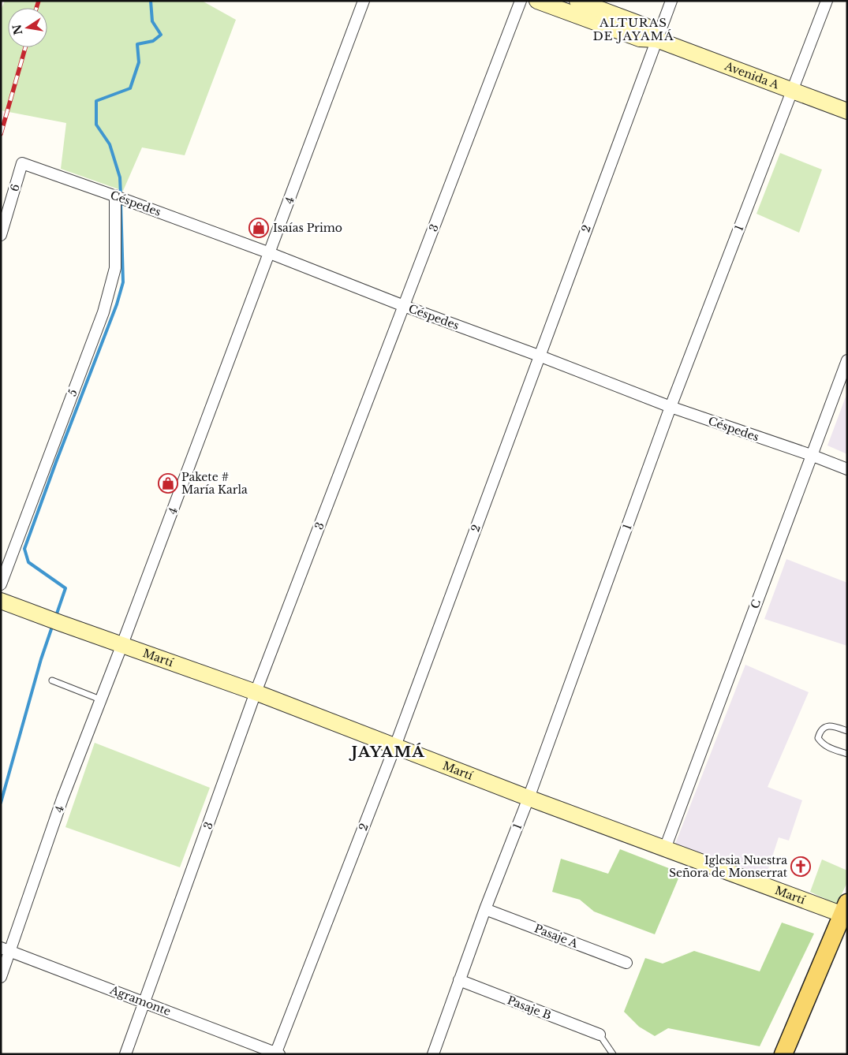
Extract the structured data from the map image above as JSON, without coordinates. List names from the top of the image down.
{
  "streets": {
    "street": [
      "Avenida A",
      "6",
      "4",
      "Céspedes",
      "3",
      "1",
      "2",
      "5",
      "C",
      "Martí",
      "Pasaje A",
      "Agramonte",
      "Pasaje B"
    ]
  },
  "crossings": [
    ["Avenida A", "1"],
    ["Avenida A", "2"],
    ["6", "Céspedes"],
    ["4", "Céspedes"],
    ["4", "Martí"],
    ["4", "Agramonte"],
    ["Céspedes", "3"],
    ["Céspedes", "1"],
    ["Céspedes", "2"],
    ["Céspedes", "5"],
    ["Céspedes", "C"],
    ["3", "Martí"],
    ["3", "Agramonte"],
    ["1", "Martí"],
    ["1", "Pasaje A"],
    ["1", "Pasaje B"],
    ["2", "Martí"],
    ["2", "Agramonte"],
    ["C", "Martí"]
  ],
  "districts": ["ALTURAS DE JAYAMÁ", "JAYAMÁ"],
  "places": {
    "shop": ["Isaías Primo", "Pakete # María Karla"],
    "church": ["Iglesia Nuestra Señora de Monserrat"]
  },
  "north": "left"
}
